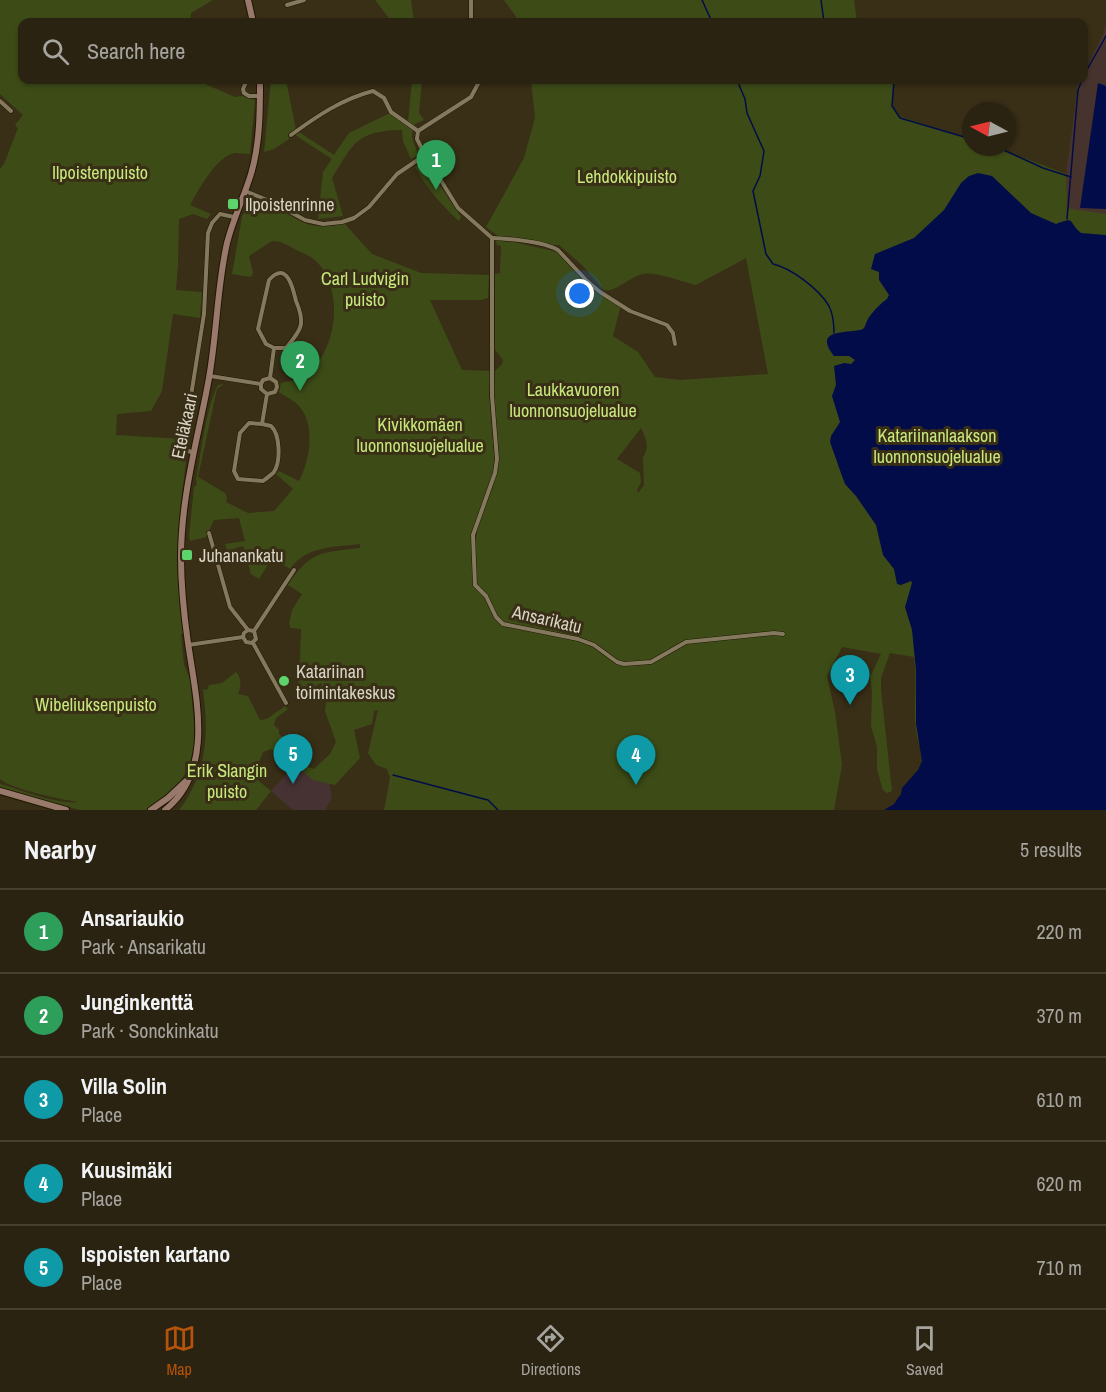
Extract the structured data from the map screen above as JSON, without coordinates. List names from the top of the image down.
{
  "streets": {
    "main road": ["Eteläkaari"],
    "street": ["Ansarikatu"]
  },
  "parks": [
    "Ilpoistenpuisto",
    "Lehdokkipuisto",
    "Carl Ludvigin puisto",
    "Laukkavuoren luonnonsuojelualue",
    "Kivikkomäen luonnonsuojelualue",
    "Katariinanlaakson luonnonsuojelualue",
    "Wibeliuksenpuisto",
    "Erik Slangin puisto"
  ],
  "places": {
    "transit": ["Ilpoistenrinne", "Juhanankatu"],
    "other": ["Katariinan toimintakeskus"]
  },
  "north": "left",
  "page": {
    "search": "Search here",
    "pins": [
      "1",
      "2",
      "3",
      "5",
      "4"
    ],
    "heading": ["Nearby", "5 results"],
    "list": [
      {
        "mark": "1",
        "name": "Ansariaukio",
        "note": "Park · Ansarikatu",
        "value": "220 m"
      },
      {
        "mark": "2",
        "name": "Junginkenttä",
        "note": "Park · Sonckinkatu",
        "value": "370 m"
      },
      {
        "mark": "3",
        "name": "Villa Solin",
        "note": "Place",
        "value": "610 m"
      },
      {
        "mark": "4",
        "name": "Kuusimäki",
        "note": "Place",
        "value": "620 m"
      },
      {
        "mark": "5",
        "name": "Ispoisten kartano",
        "note": "Place",
        "value": "710 m"
      }
    ],
    "nav": ["Map", "Directions", "Saved"]
  }
}
